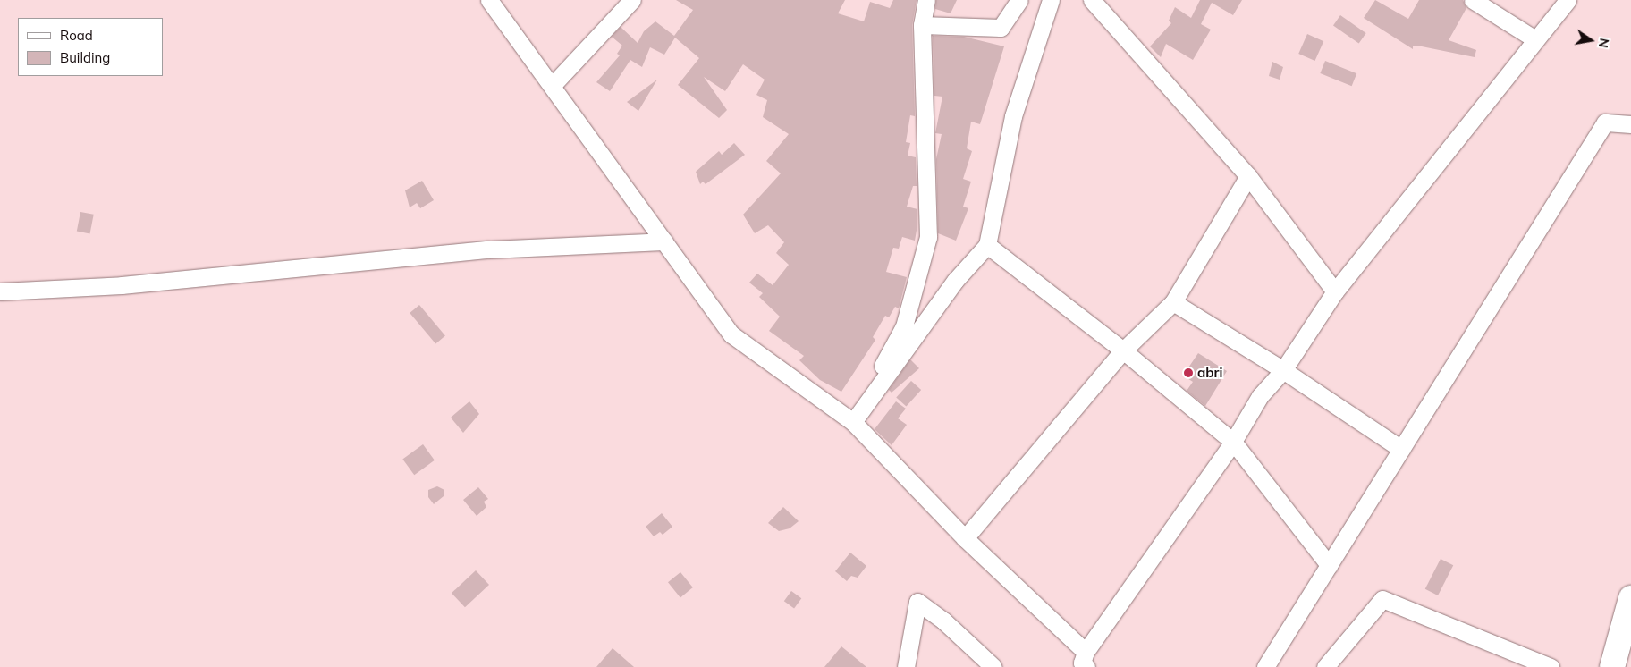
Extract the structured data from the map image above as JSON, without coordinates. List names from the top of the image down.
{
  "places": ["abri"],
  "legend": ["Road", "Building"],
  "north": "right"
}
